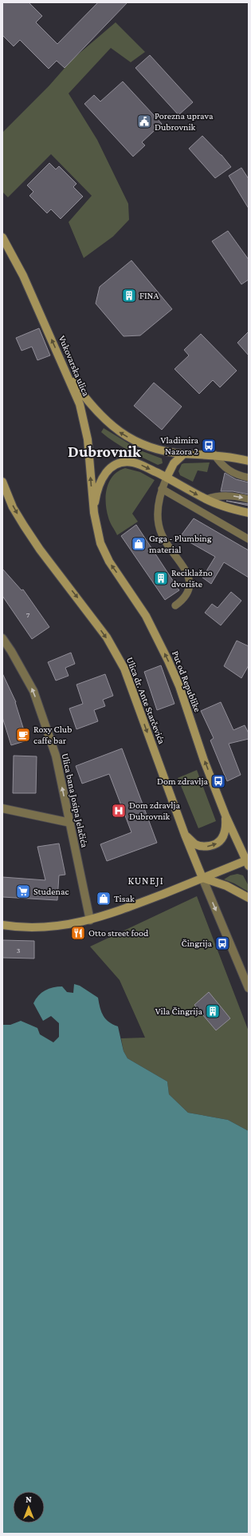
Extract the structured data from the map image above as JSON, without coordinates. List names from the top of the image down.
{
  "streets": {
    "main road": ["Vukovarska ulica", "Put od Republike", "Ulica dr. Ante Starčevića"],
    "street": ["Ulica bana Josipa Jelačića"]
  },
  "crossings": [
    ["Vukovarska ulica", "Put od Republike"]
  ],
  "one_way": [
    "Vukovarska ulica",
    "Put od Republike",
    "Ulica dr. Ante Starčevića",
    "Ulica bana Josipa Jelačića"
  ],
  "districts": ["Dubrovnik", "KUNEJI"],
  "places": {
    "public building": ["Porezna uprava Dubrovnik"],
    "building": ["FINA", "Reciklažno dvorište", "Vila Čingrija"],
    "bus stop": ["Vladimira Nazora 2", "Dom zdravlja", "Čingrija"],
    "shop": ["Grga - Plumbing material", "Tisak"],
    "cafe": ["Roxy Club caffe bar"],
    "hospital": ["Dom zdravlja Dubrovnik"],
    "supermarket": ["Studenac"],
    "restaurant": ["Otto street food"]
  },
  "house_numbers": ["7", "3"],
  "north": "top"
}
